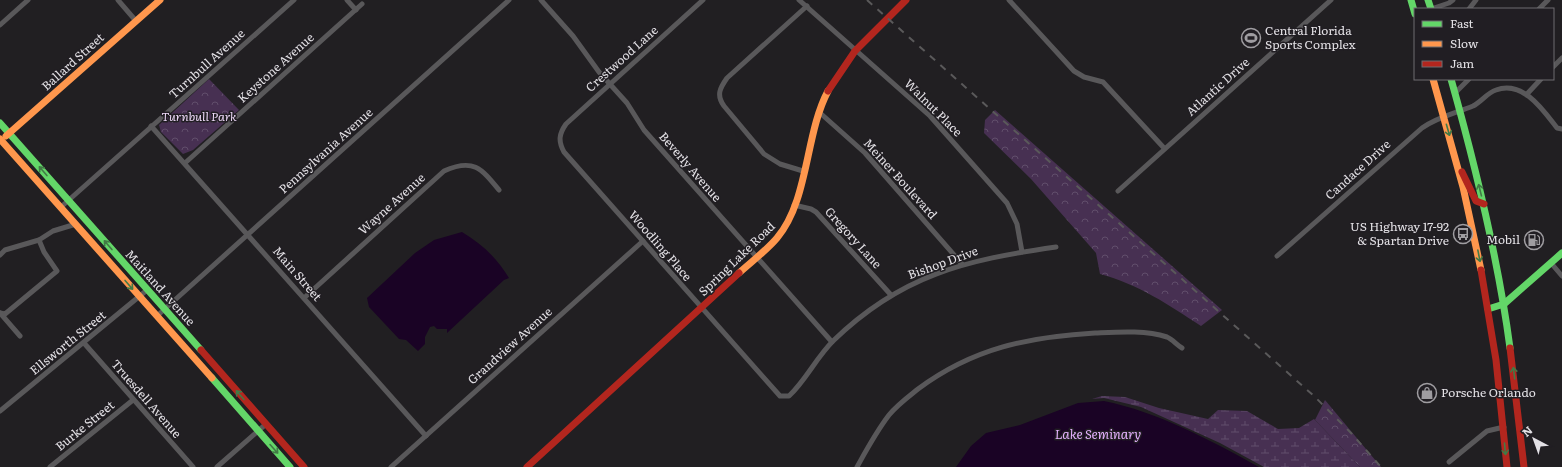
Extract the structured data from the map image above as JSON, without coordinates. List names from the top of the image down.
{
  "streets": {
    "main road": ["Ballard Street", "Spring Lake Road", "Maitland Avenue"],
    "street": [
      "Crestwood Lane",
      "Turnbull Avenue",
      "Keystone Avenue",
      "Atlantic Drive",
      "Walnut Place",
      "Pennsylvania Avenue",
      "Beverly Avenue",
      "Candace Drive",
      "Meiner Boulevard",
      "Wayne Avenue",
      "Gregory Lane",
      "Woodling Place",
      "Bishop Drive",
      "Main Street",
      "Ellsworth Street",
      "Grandview Avenue",
      "Truesdell Avenue",
      "Burke Street"
    ]
  },
  "crossings": [
    ["Crestwood Lane", "Beverly Avenue"],
    ["Crestwood Lane", "Woodling Place"],
    ["Ballard Street", "Maitland Avenue"],
    ["Turnbull Avenue", "Main Street"],
    ["Turnbull Avenue", "Maitland Avenue"],
    ["Keystone Avenue", "Main Street"],
    ["Walnut Place", "Spring Lake Road"],
    ["Walnut Place", "Bishop Drive"],
    ["Pennsylvania Avenue", "Main Street"],
    ["Pennsylvania Avenue", "Maitland Avenue"],
    ["Beverly Avenue", "Spring Lake Road"],
    ["Beverly Avenue", "Bishop Drive"],
    ["Meiner Boulevard", "Spring Lake Road"],
    ["Meiner Boulevard", "Bishop Drive"],
    ["Wayne Avenue", "Main Street"],
    ["Gregory Lane", "Spring Lake Road"],
    ["Gregory Lane", "Bishop Drive"],
    ["Woodling Place", "Spring Lake Road"],
    ["Woodling Place", "Bishop Drive"],
    ["Woodling Place", "Grandview Avenue"],
    ["Main Street", "Grandview Avenue"],
    ["Maitland Avenue", "Ellsworth Street"],
    ["Ellsworth Street", "Truesdell Avenue"],
    ["Truesdell Avenue", "Burke Street"]
  ],
  "water": ["Lake Seminary"],
  "parks": ["Turnbull Park"],
  "places": {
    "sports": ["Central Florida Sports Complex"],
    "bus stop": ["US Highway 17-92 & Spartan Drive"],
    "fuel station": ["Mobil"],
    "shop": ["Porsche Orlando"]
  },
  "legend": ["Fast", "Slow", "Jam"],
  "north": "top left"
}
